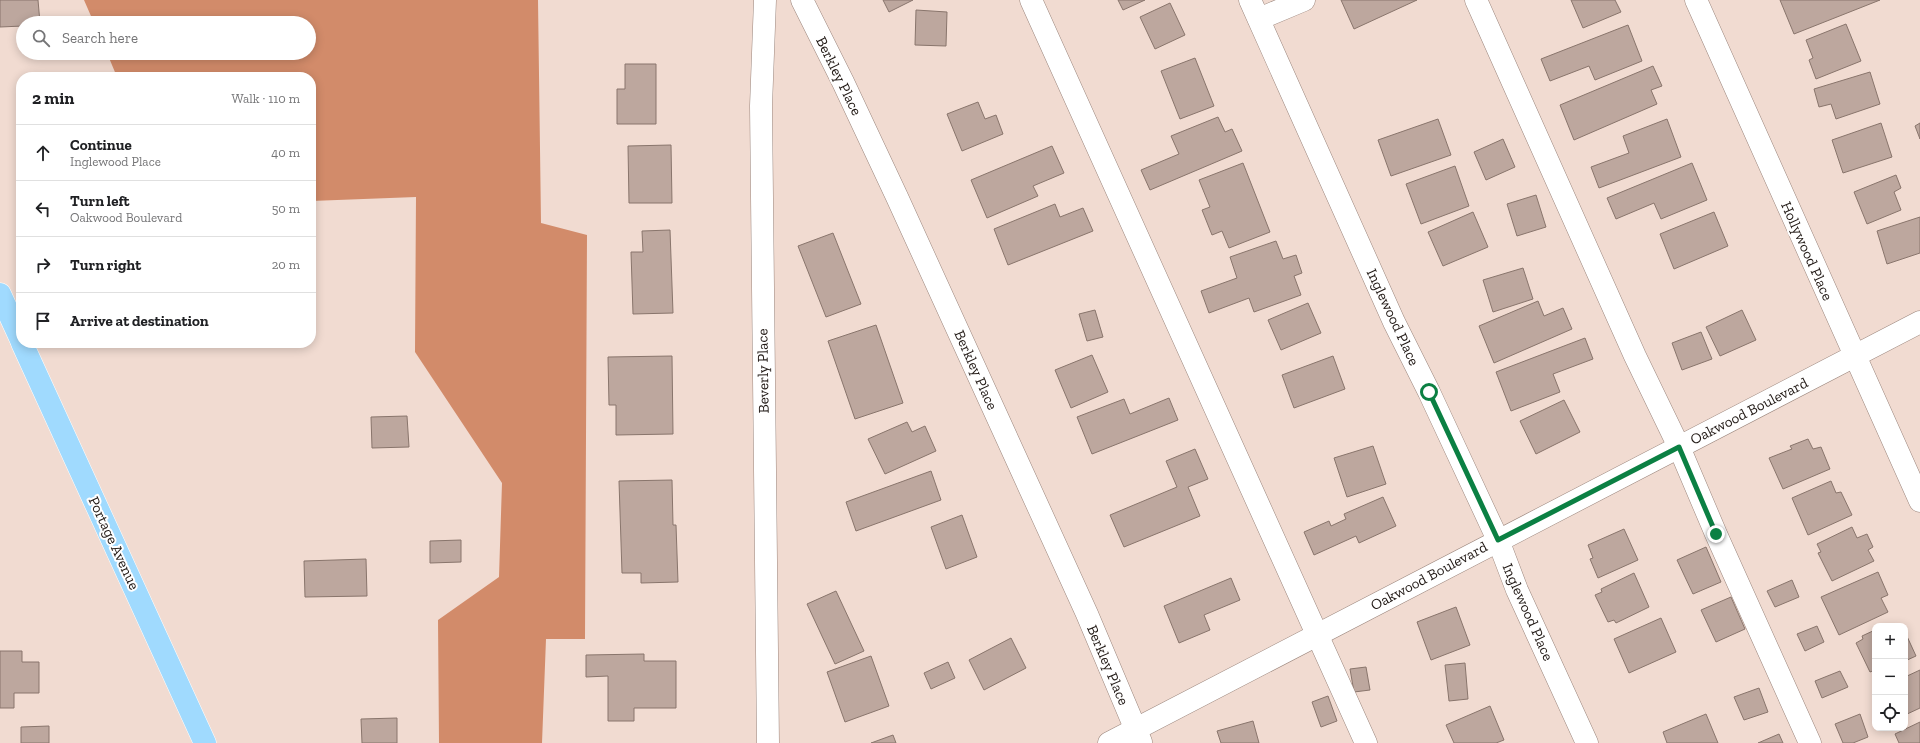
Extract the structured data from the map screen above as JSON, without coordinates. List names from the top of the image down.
{
  "streets": {
    "main road": ["Portage Avenue"],
    "street": [
      "Berkley Place",
      "Hollywood Place",
      "Inglewood Place",
      "Beverly Place",
      "Oakwood Boulevard"
    ]
  },
  "crossings": [
    ["Berkley Place", "Oakwood Boulevard"],
    ["Hollywood Place", "Oakwood Boulevard"],
    ["Inglewood Place", "Oakwood Boulevard"]
  ],
  "page": {
    "search": "Search here",
    "heading": ["2 min", "Walk · 110 m"],
    "list": [
      ["Continue", "Inglewood Place", "40 m"],
      ["Turn left", "Oakwood Boulevard", "50 m"],
      ["Turn right", "20 m"],
      "Arrive at destination"
    ],
    "map_buttons": ["+", "−"]
  }
}
